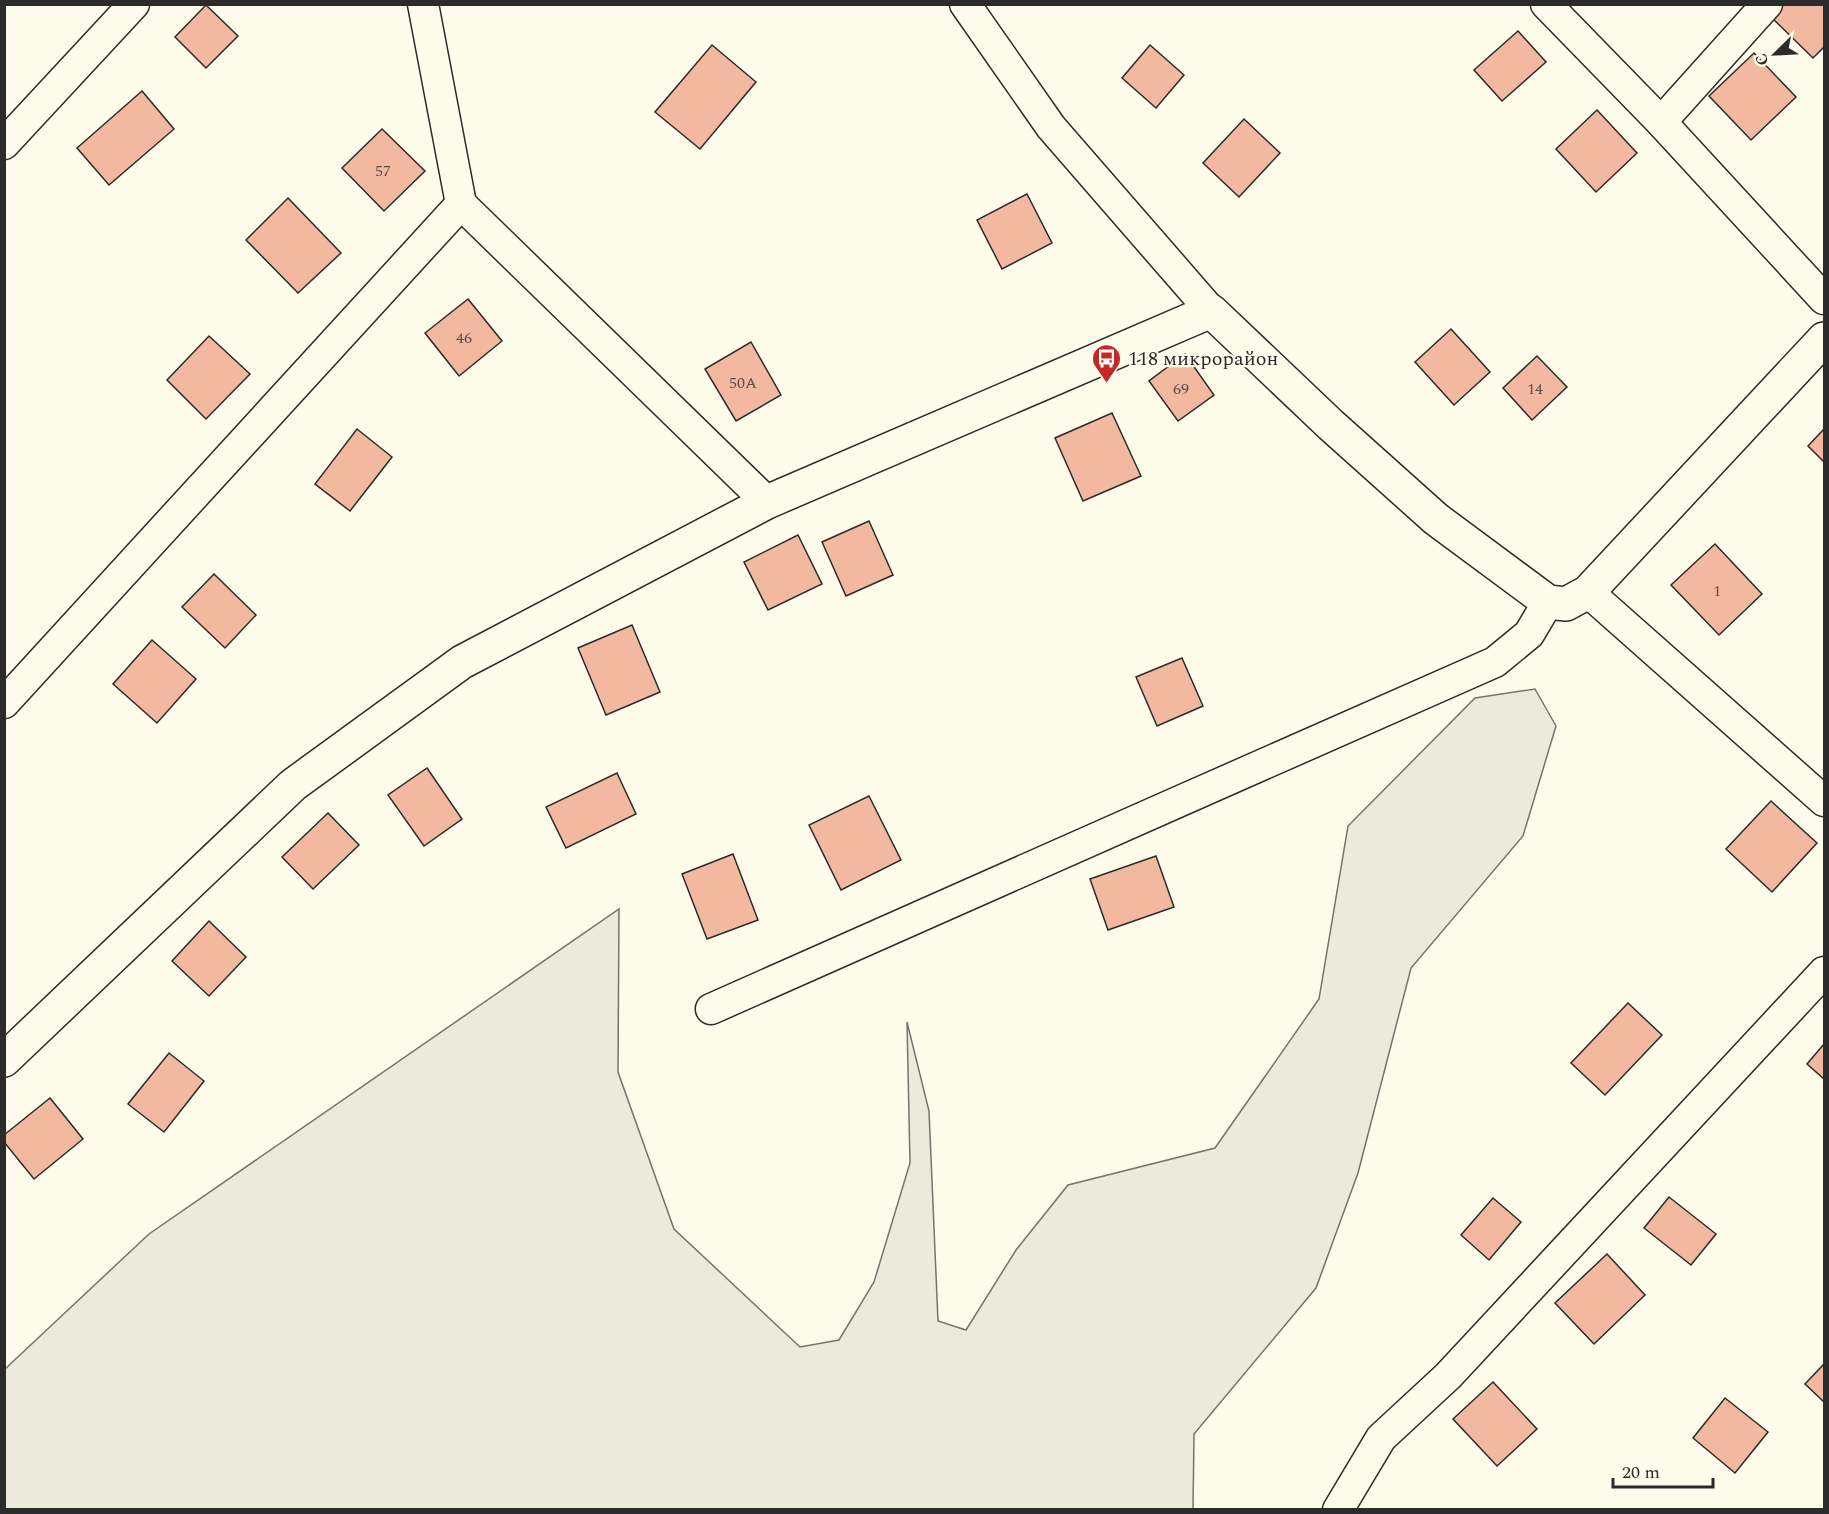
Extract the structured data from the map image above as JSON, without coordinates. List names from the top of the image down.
{
  "places": {
    "bus stop": ["118 микрорайон"]
  },
  "house_numbers": [
    "57",
    "46",
    "50А",
    "69",
    "14",
    "1"
  ],
  "scale_bar": "20 m",
  "north": "bottom left"
}
